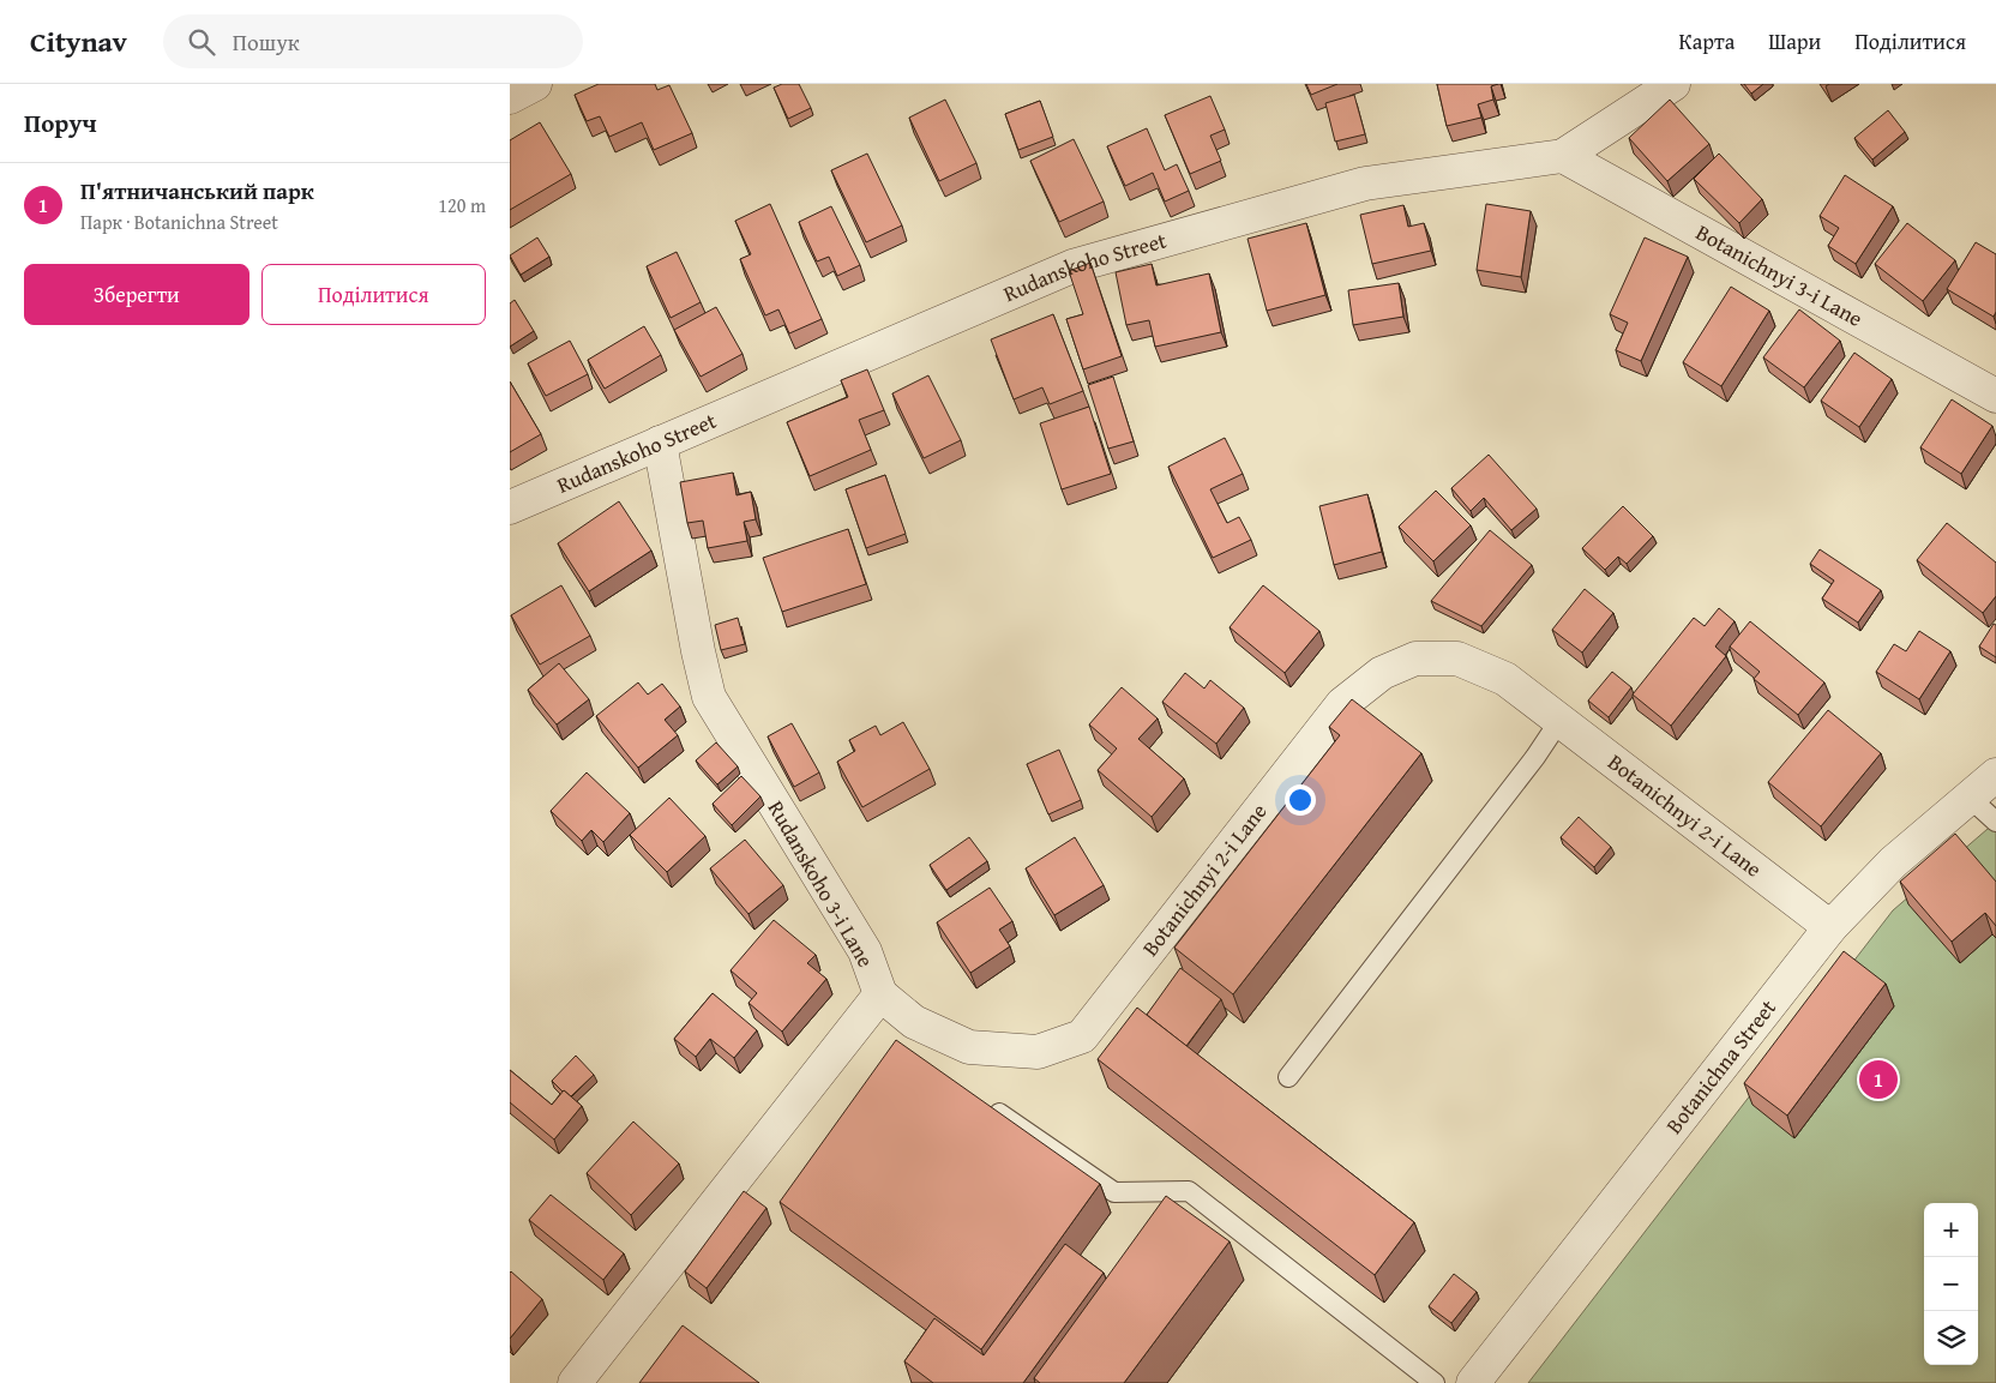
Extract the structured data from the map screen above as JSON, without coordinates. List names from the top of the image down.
{
  "streets": {
    "street": [
      "Rudanskoho Street",
      "Botanichnyi 3-i Lane",
      "Botanichnyi 2-i Lane",
      "Rudanskoho 3-i Lane",
      "Botanichna Street"
    ]
  },
  "crossings": [
    ["Rudanskoho Street", "Botanichnyi 3-i Lane"],
    ["Rudanskoho Street", "Rudanskoho 3-i Lane"],
    ["Botanichnyi 2-i Lane", "Rudanskoho 3-i Lane"],
    ["Botanichnyi 2-i Lane", "Botanichna Street"]
  ],
  "page": {
    "header": "Citynav",
    "search": "Пошук",
    "nav": ["Карта", "Шари", "Поділитися"],
    "heading": "Поруч",
    "list": [
      {
        "mark": "1",
        "name": "П'ятничанський парк",
        "note": "Парк · Botanichna Street",
        "value": "120 m"
      }
    ],
    "buttons": ["Зберегти", "Поділитися"],
    "pins": "1",
    "map_buttons": ["+", "−"]
  }
}
